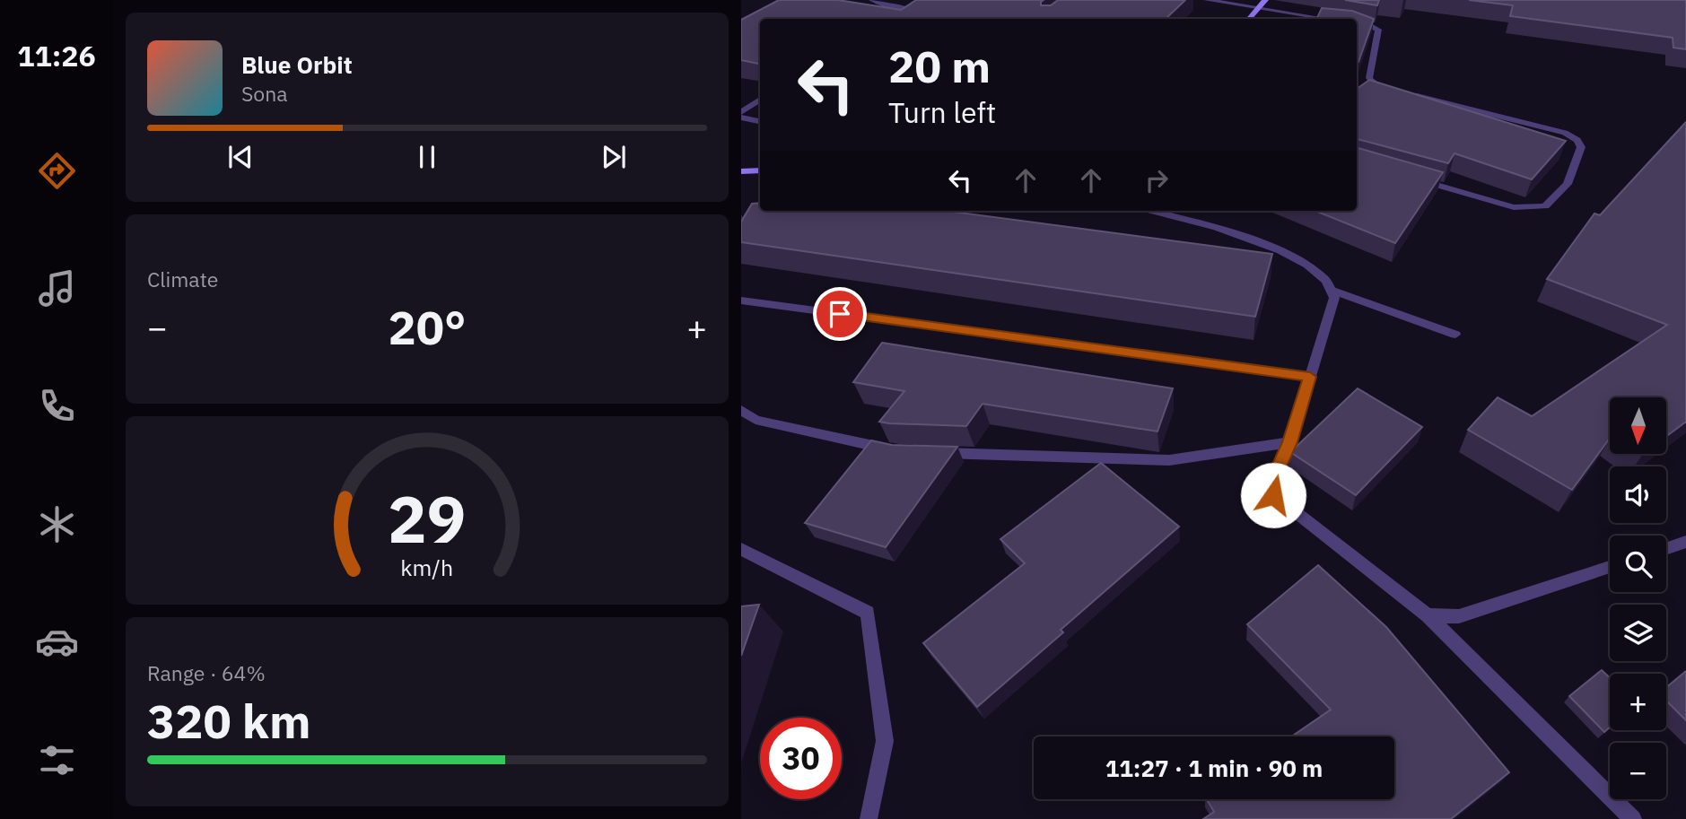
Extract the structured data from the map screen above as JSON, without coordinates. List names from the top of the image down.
{
  "north": "bottom",
  "page": {
    "tabs": "11:26",
    "turn": ["20 m", "Turn left"],
    "song": ["Blue Orbit", "Sona"],
    "tile": [
      "Climate",
      ["Range · 64%", "320 km"]
    ],
    "heat": ["−", "20°", "+"],
    "map_buttons": ["+", "−"],
    "limit": "30",
    "trip": "11:27 · 1 min · 90 m",
    "gauge": ["29", "km/h"]
  }
}
